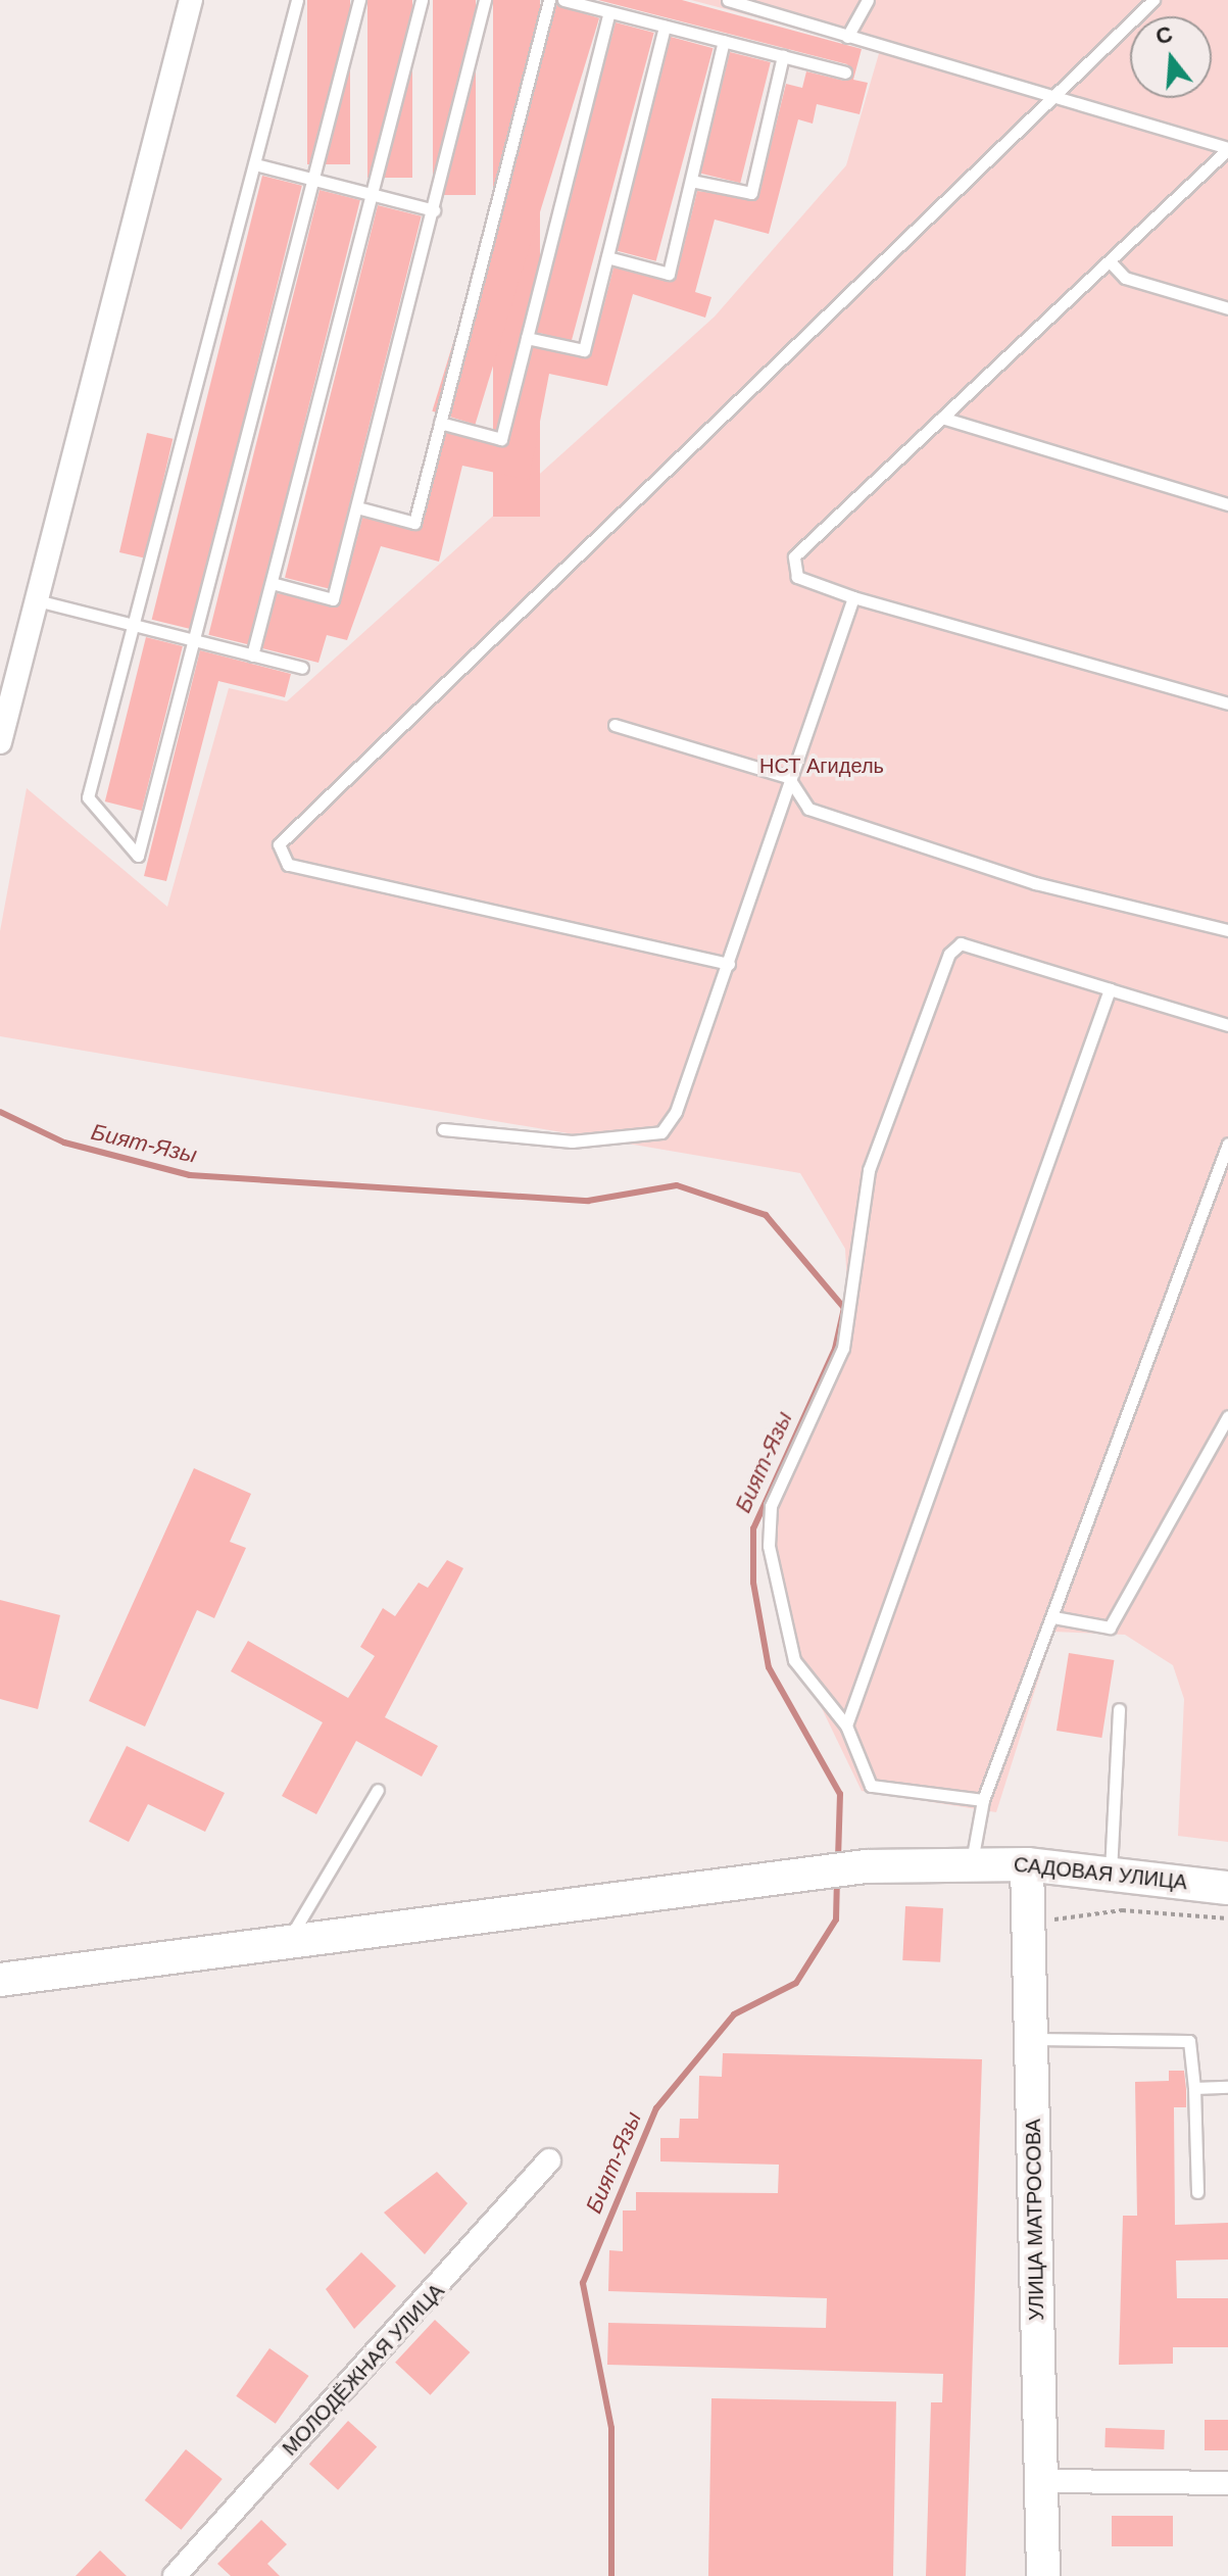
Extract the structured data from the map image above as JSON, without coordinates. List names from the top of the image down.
{
  "streets": {
    "main road": ["САДОВАЯ УЛИЦА", "УЛИЦА МАТРОСОВА"],
    "street": ["МОЛОДЁЖНАЯ УЛИЦА"]
  },
  "crossings": [
    ["САДОВАЯ УЛИЦА", "УЛИЦА МАТРОСОВА"]
  ],
  "water": ["Бият-Язы"],
  "parks": ["НСТ Агидель"],
  "north": "top"
}
